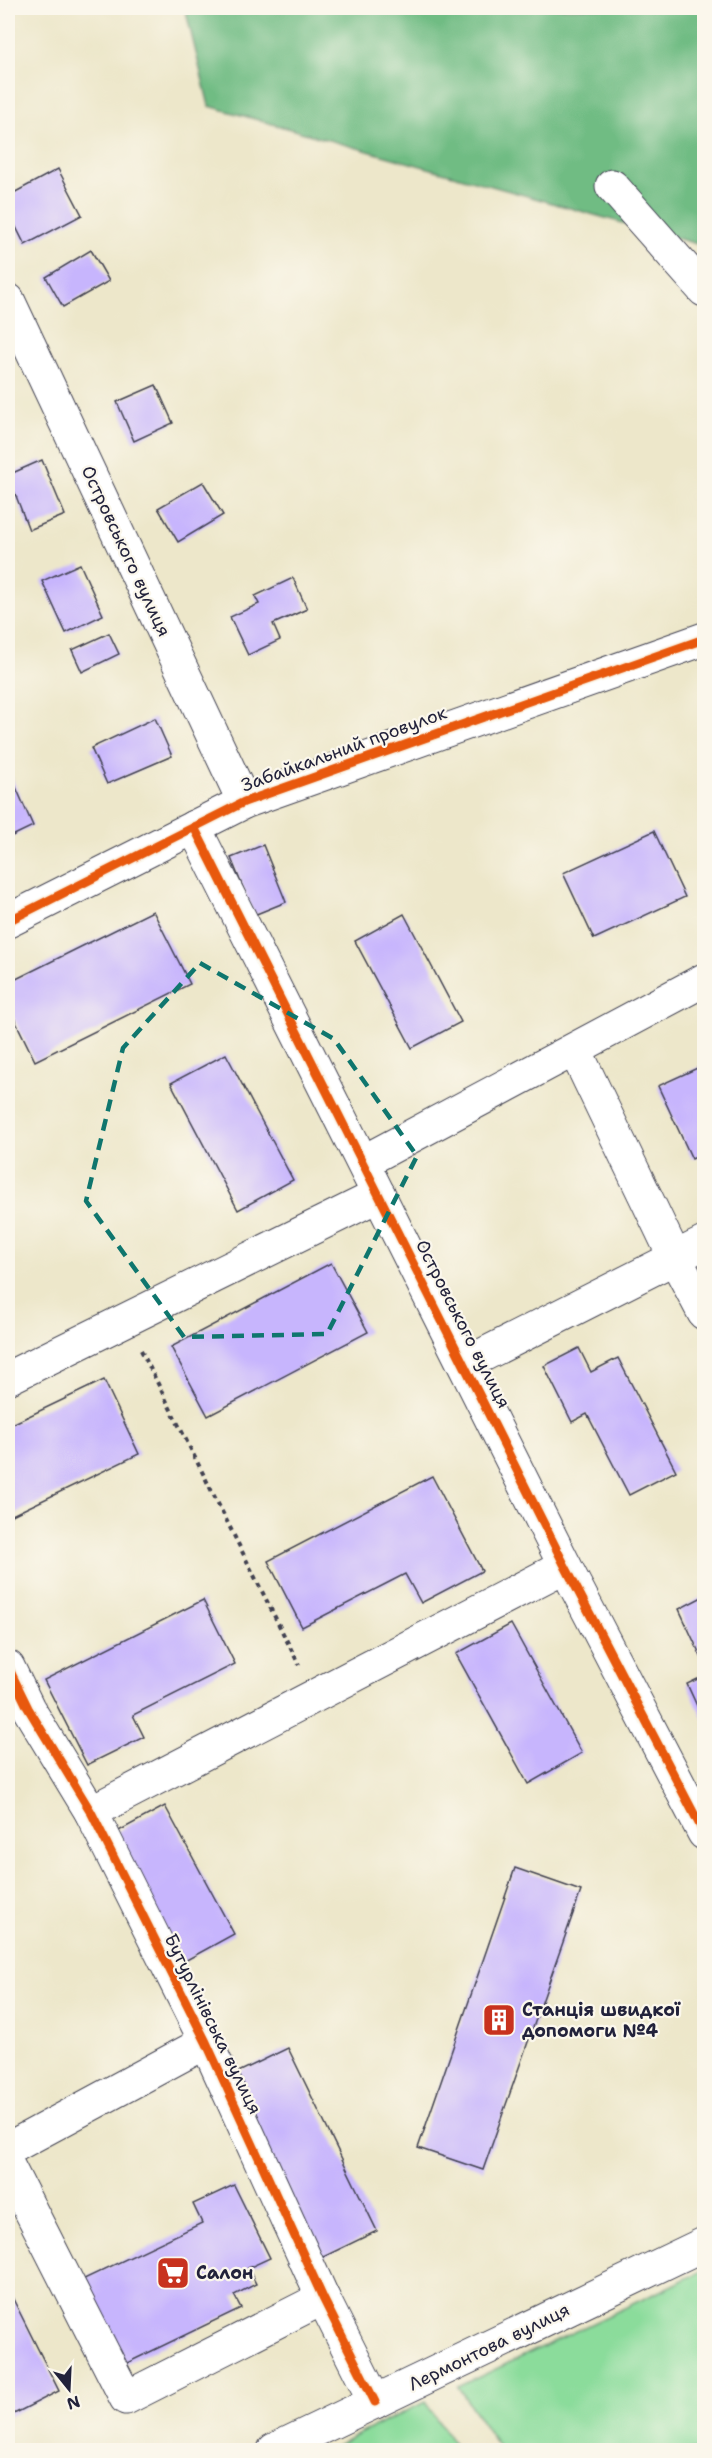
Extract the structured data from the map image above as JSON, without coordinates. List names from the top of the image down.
{
  "streets": {
    "street": [
      "Островського вулиця",
      "Забайкальний провулок",
      "Бутурлінівська вулиця",
      "Лермонтова вулиця"
    ]
  },
  "crossings": [
    ["Островського вулиця", "Забайкальний провулок"],
    ["Бутурлінівська вулиця", "Лермонтова вулиця"]
  ],
  "places": {
    "building": ["Станція швидкої допомоги №4"],
    "supermarket": ["Салон"]
  },
  "north": "bottom"
}
